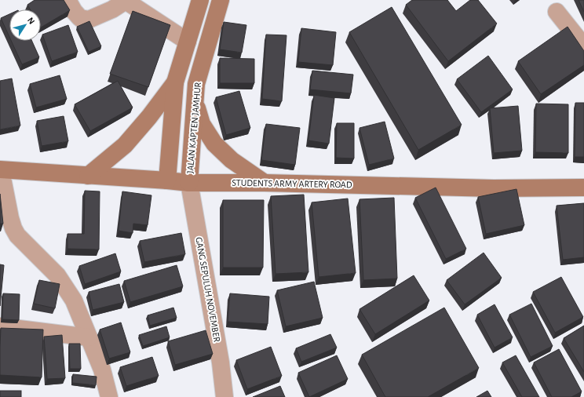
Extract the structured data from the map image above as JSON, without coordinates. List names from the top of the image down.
{
  "streets": {
    "street": ["JALAN KAPTEN JAMHUR", "STUDENTS ARMY ARTERY ROAD", "GANG SEPULUH NOVEMBER"]
  },
  "crossings": [
    ["JALAN KAPTEN JAMHUR", "STUDENTS ARMY ARTERY ROAD"],
    ["JALAN KAPTEN JAMHUR", "GANG SEPULUH NOVEMBER"],
    ["STUDENTS ARMY ARTERY ROAD", "GANG SEPULUH NOVEMBER"]
  ],
  "north": "top right"
}
